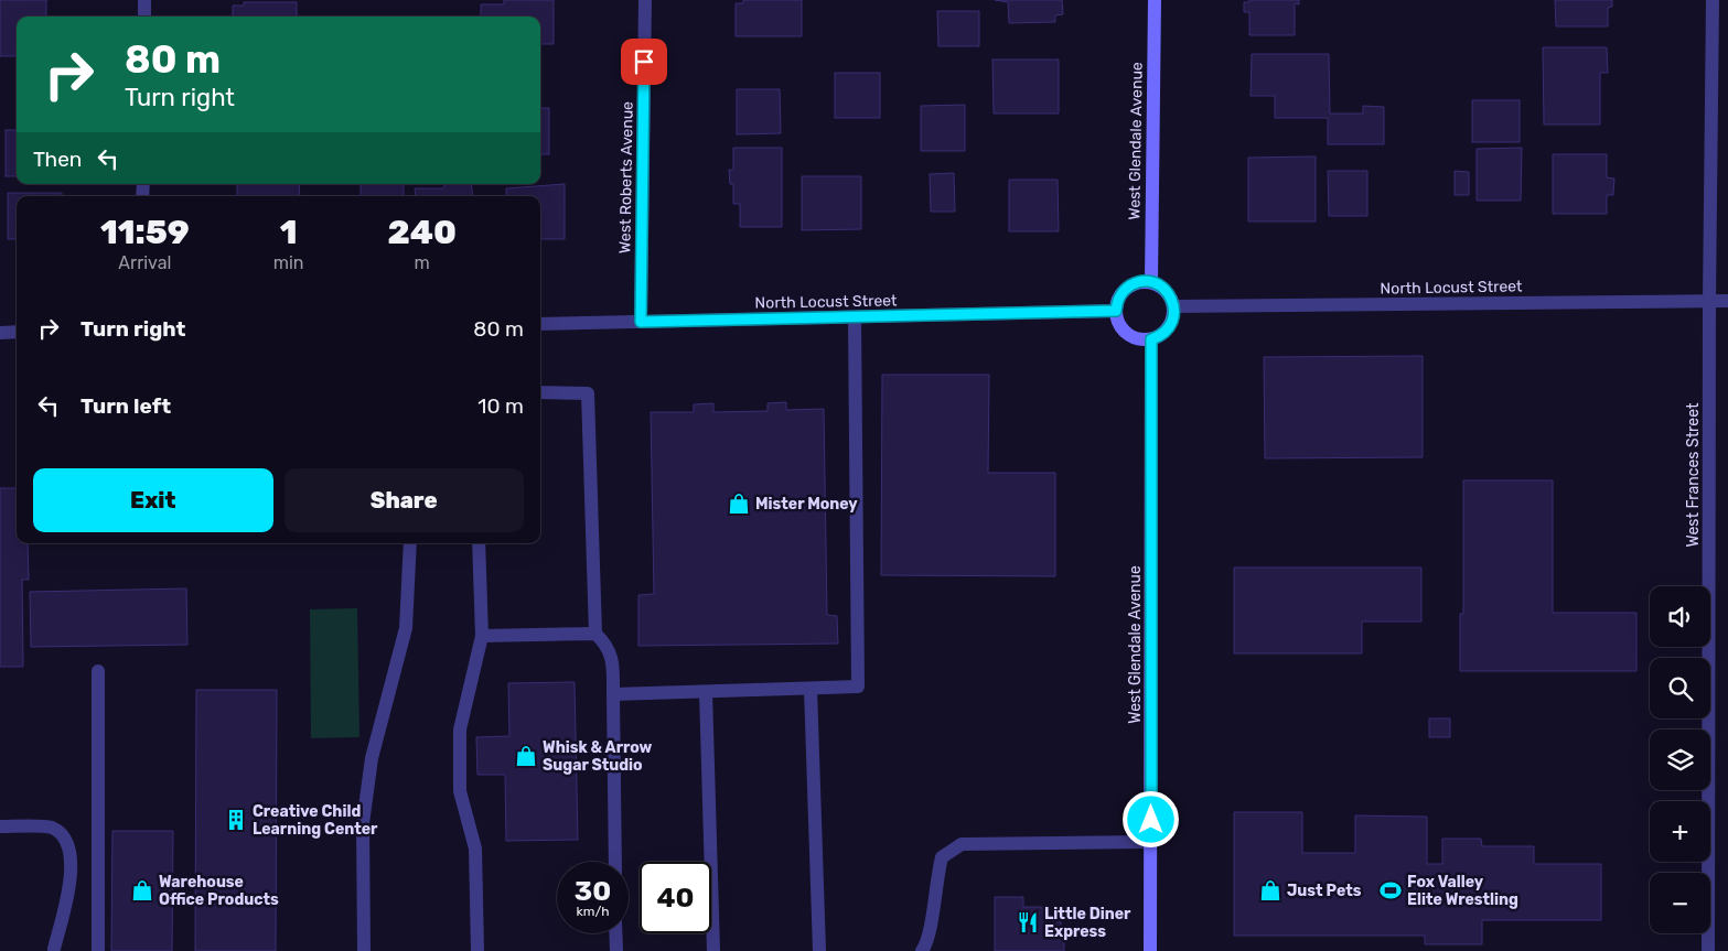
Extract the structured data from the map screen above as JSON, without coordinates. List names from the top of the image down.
{
  "streets": {
    "street": [
      "West Glendale Avenue",
      "West Roberts Avenue",
      "North Locust Street",
      "West Frances Street"
    ]
  },
  "crossings": [
    ["West Glendale Avenue", "North Locust Street"],
    ["West Roberts Avenue", "North Locust Street"],
    ["North Locust Street", "West Frances Street"]
  ],
  "places": {
    "shop": [
      "Mister Money",
      "Whisk & Arrow Sugar Studio",
      "Warehouse Office Products",
      "Just Pets"
    ],
    "building": ["Creative Child Learning Center"],
    "sports": ["Fox Valley Elite Wrestling"],
    "restaurant": ["Little Diner Express"]
  },
  "page": {
    "turn": ["80 m", "Turn right"],
    "then": "Then",
    "eta": [
      "11:59",
      "Arrival",
      "1",
      "min",
      "240",
      "m"
    ],
    "list": [
      {
        "name": "Turn right",
        "value": "80 m"
      },
      {
        "name": "Turn left",
        "value": "10 m"
      }
    ],
    "buttons": ["Exit", "Share"],
    "map_buttons": ["+", "−"],
    "speed": "30 km/h",
    "limit": "40"
  }
}
